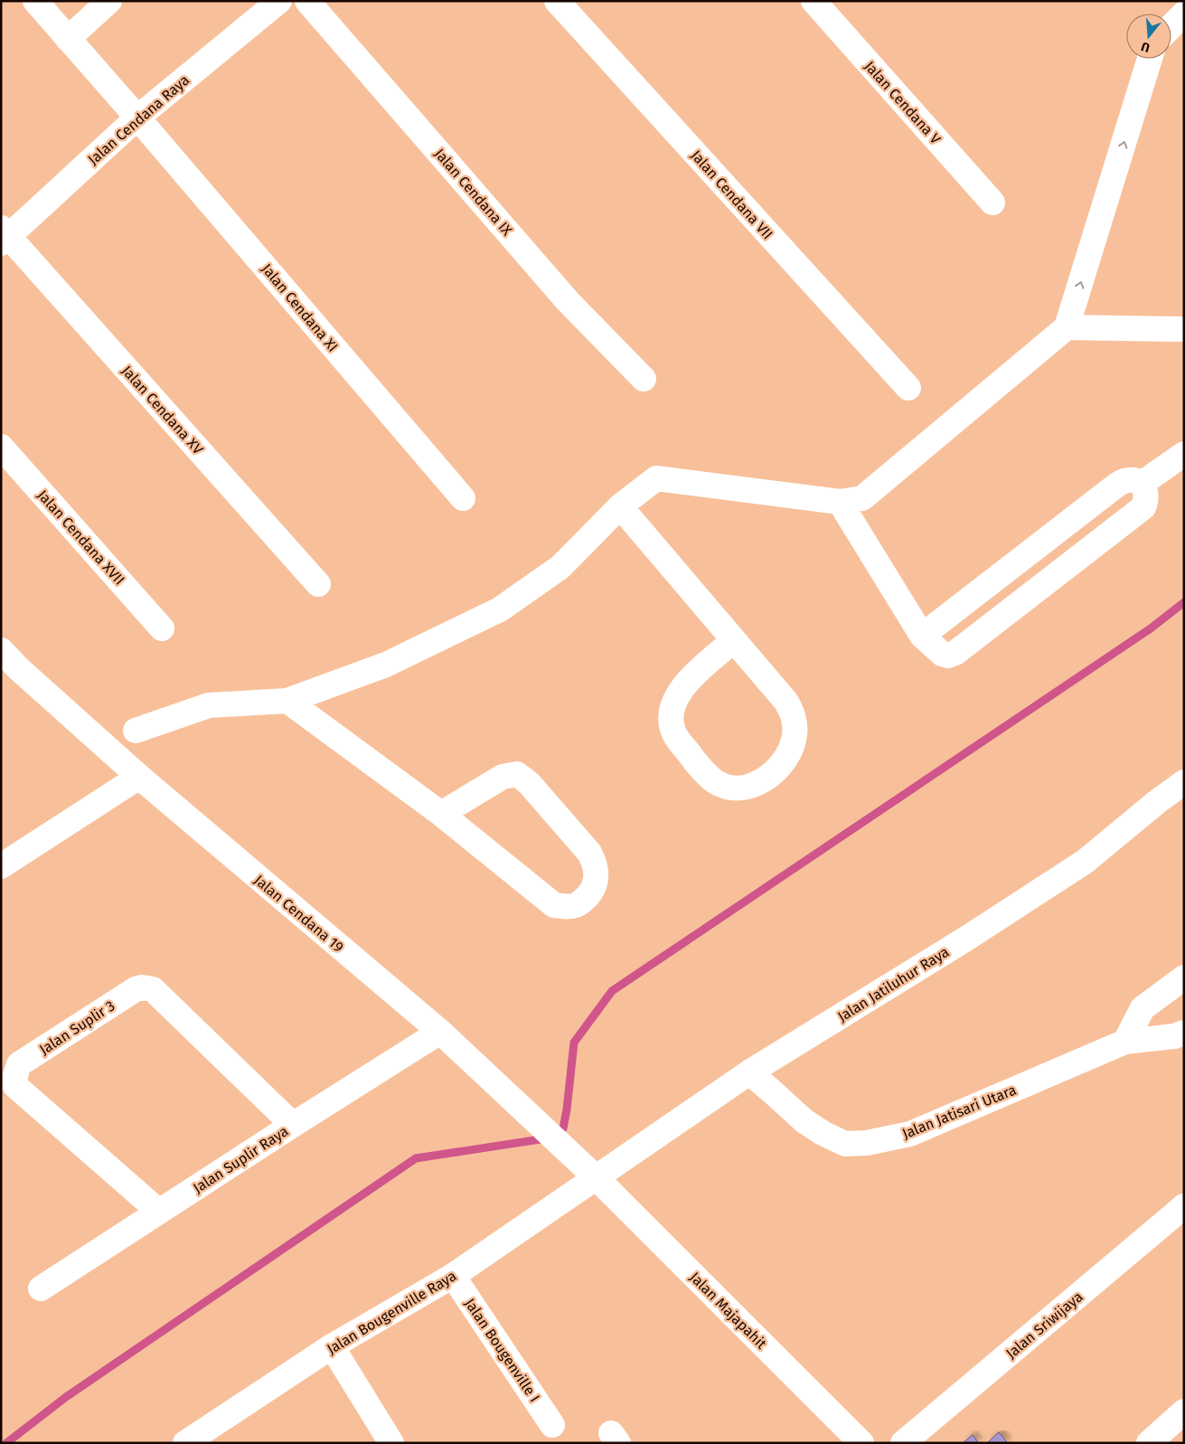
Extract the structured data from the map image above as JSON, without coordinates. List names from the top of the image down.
{
  "streets": {
    "street": [
      "Jalan Cendana V",
      "Jalan Cendana Raya",
      "Jalan Cendana IX",
      "Jalan Cendana VII",
      "Jalan Cendana XI",
      "Jalan Cendana XV",
      "Jalan Cendana XVII",
      "Jalan Cendana 19",
      "Jalan Jatiluhur Raya",
      "Jalan Suplir 3",
      "Jalan Jatisari Utara",
      "Jalan Suplir Raya",
      "Jalan Majapahit",
      "Jalan Bougenville Raya",
      "Jalan Sriwijaya",
      "Jalan Bougenville I"
    ]
  },
  "crossings": [
    ["Jalan Cendana Raya", "Jalan Cendana XI"],
    ["Jalan Cendana Raya", "Jalan Cendana XV"],
    ["Jalan Cendana 19", "Jalan Jatiluhur Raya"],
    ["Jalan Cendana 19", "Jalan Suplir Raya"],
    ["Jalan Cendana 19", "Jalan Majapahit"],
    ["Jalan Cendana 19", "Jalan Bougenville Raya"],
    ["Jalan Jatiluhur Raya", "Jalan Jatisari Utara"],
    ["Jalan Jatiluhur Raya", "Jalan Majapahit"],
    ["Jalan Jatiluhur Raya", "Jalan Bougenville Raya"],
    ["Jalan Suplir 3", "Jalan Suplir Raya"],
    ["Jalan Majapahit", "Jalan Bougenville Raya"],
    ["Jalan Bougenville Raya", "Jalan Bougenville I"]
  ],
  "north": "bottom"
}
